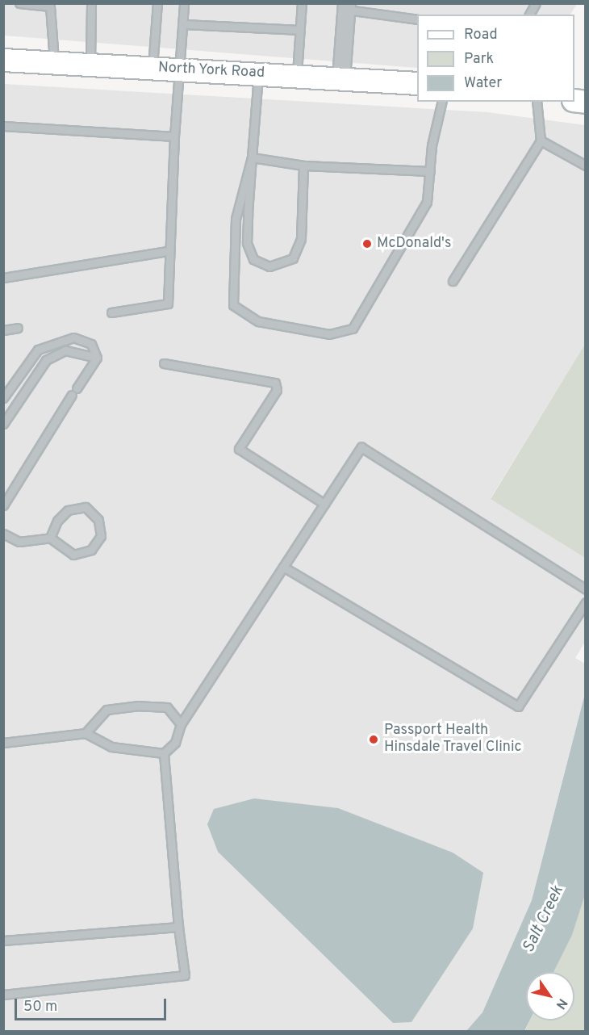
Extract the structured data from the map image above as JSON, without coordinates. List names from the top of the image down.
{
  "streets": {
    "main road": ["North York Road"]
  },
  "water": ["Salt Creek"],
  "places": ["McDonald's", "Passport Health Hinsdale Travel Clinic"],
  "legend": ["Road", "Park", "Water"],
  "scale_bar": "50 m",
  "north": "bottom right"
}
